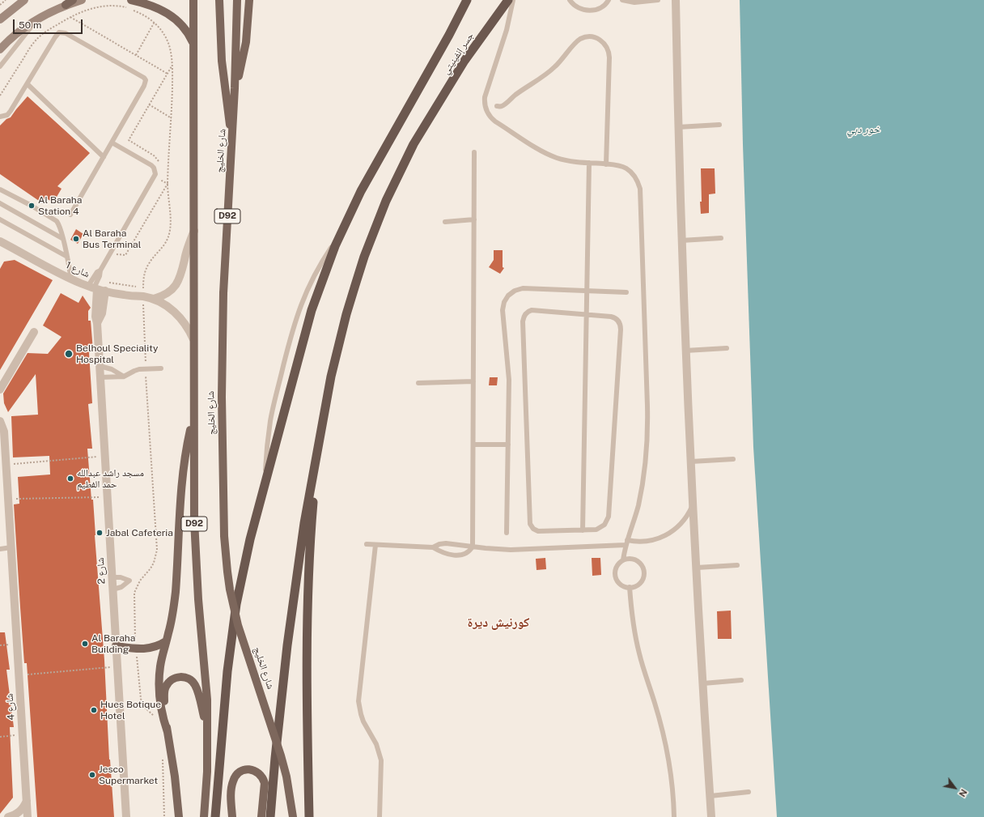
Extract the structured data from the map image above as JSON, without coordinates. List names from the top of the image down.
{
  "streets": {
    "highway": ["جسر إنفينيتي"],
    "main road": ["شارع الخليج", "D92"],
    "street": ["شارع 1", "شارع 2", "شارع 4"]
  },
  "crossings": [
    ["شارع الخليج", "شارع 1"],
    ["شارع 1", "شارع 2"]
  ],
  "districts": ["كورنيش ديرة"],
  "water": ["خور دبي"],
  "places": [
    "Al Baraha Station 4",
    "Al Baraha Bus Terminal",
    "Belhoul Speciality Hospital",
    "مسجد راشد عبدالله حمد الفطيم",
    "Jabal Cafeteria",
    "Al Baraha Building",
    "Hues Botique Hotel",
    "Jesco Supermarket"
  ],
  "scale_bar": "50 m",
  "north": "bottom right"
}
